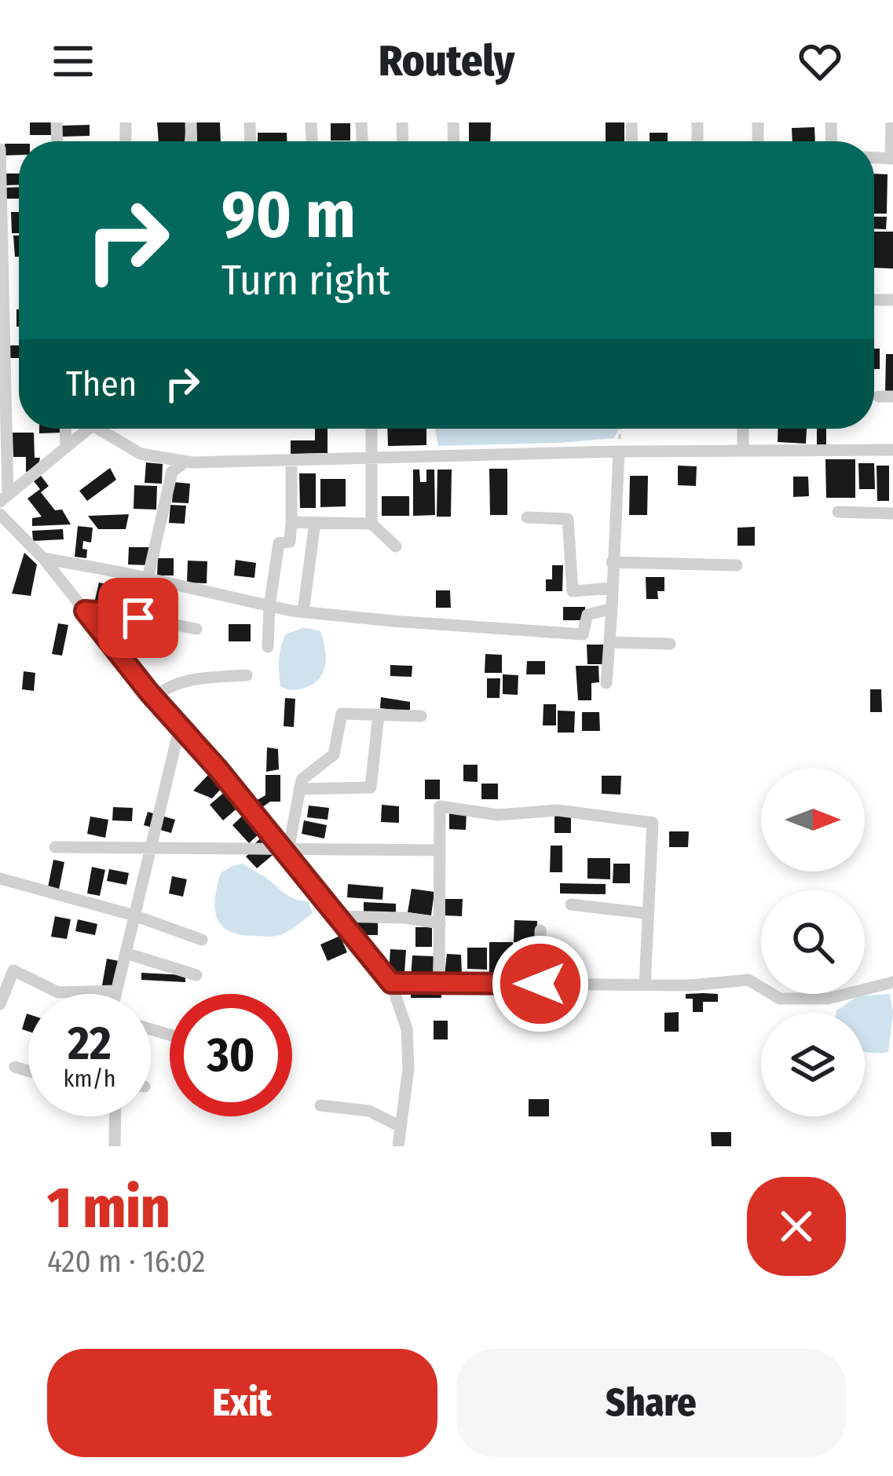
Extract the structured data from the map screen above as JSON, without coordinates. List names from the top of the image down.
{
  "north": "right",
  "page": {
    "header": "Routely",
    "turn": ["90 m", "Turn right"],
    "then": "Then",
    "speed": "22 km/h",
    "limit": "30",
    "heading": ["1 min", "420 m · 16:02"],
    "buttons": ["Exit", "Share"]
  }
}
